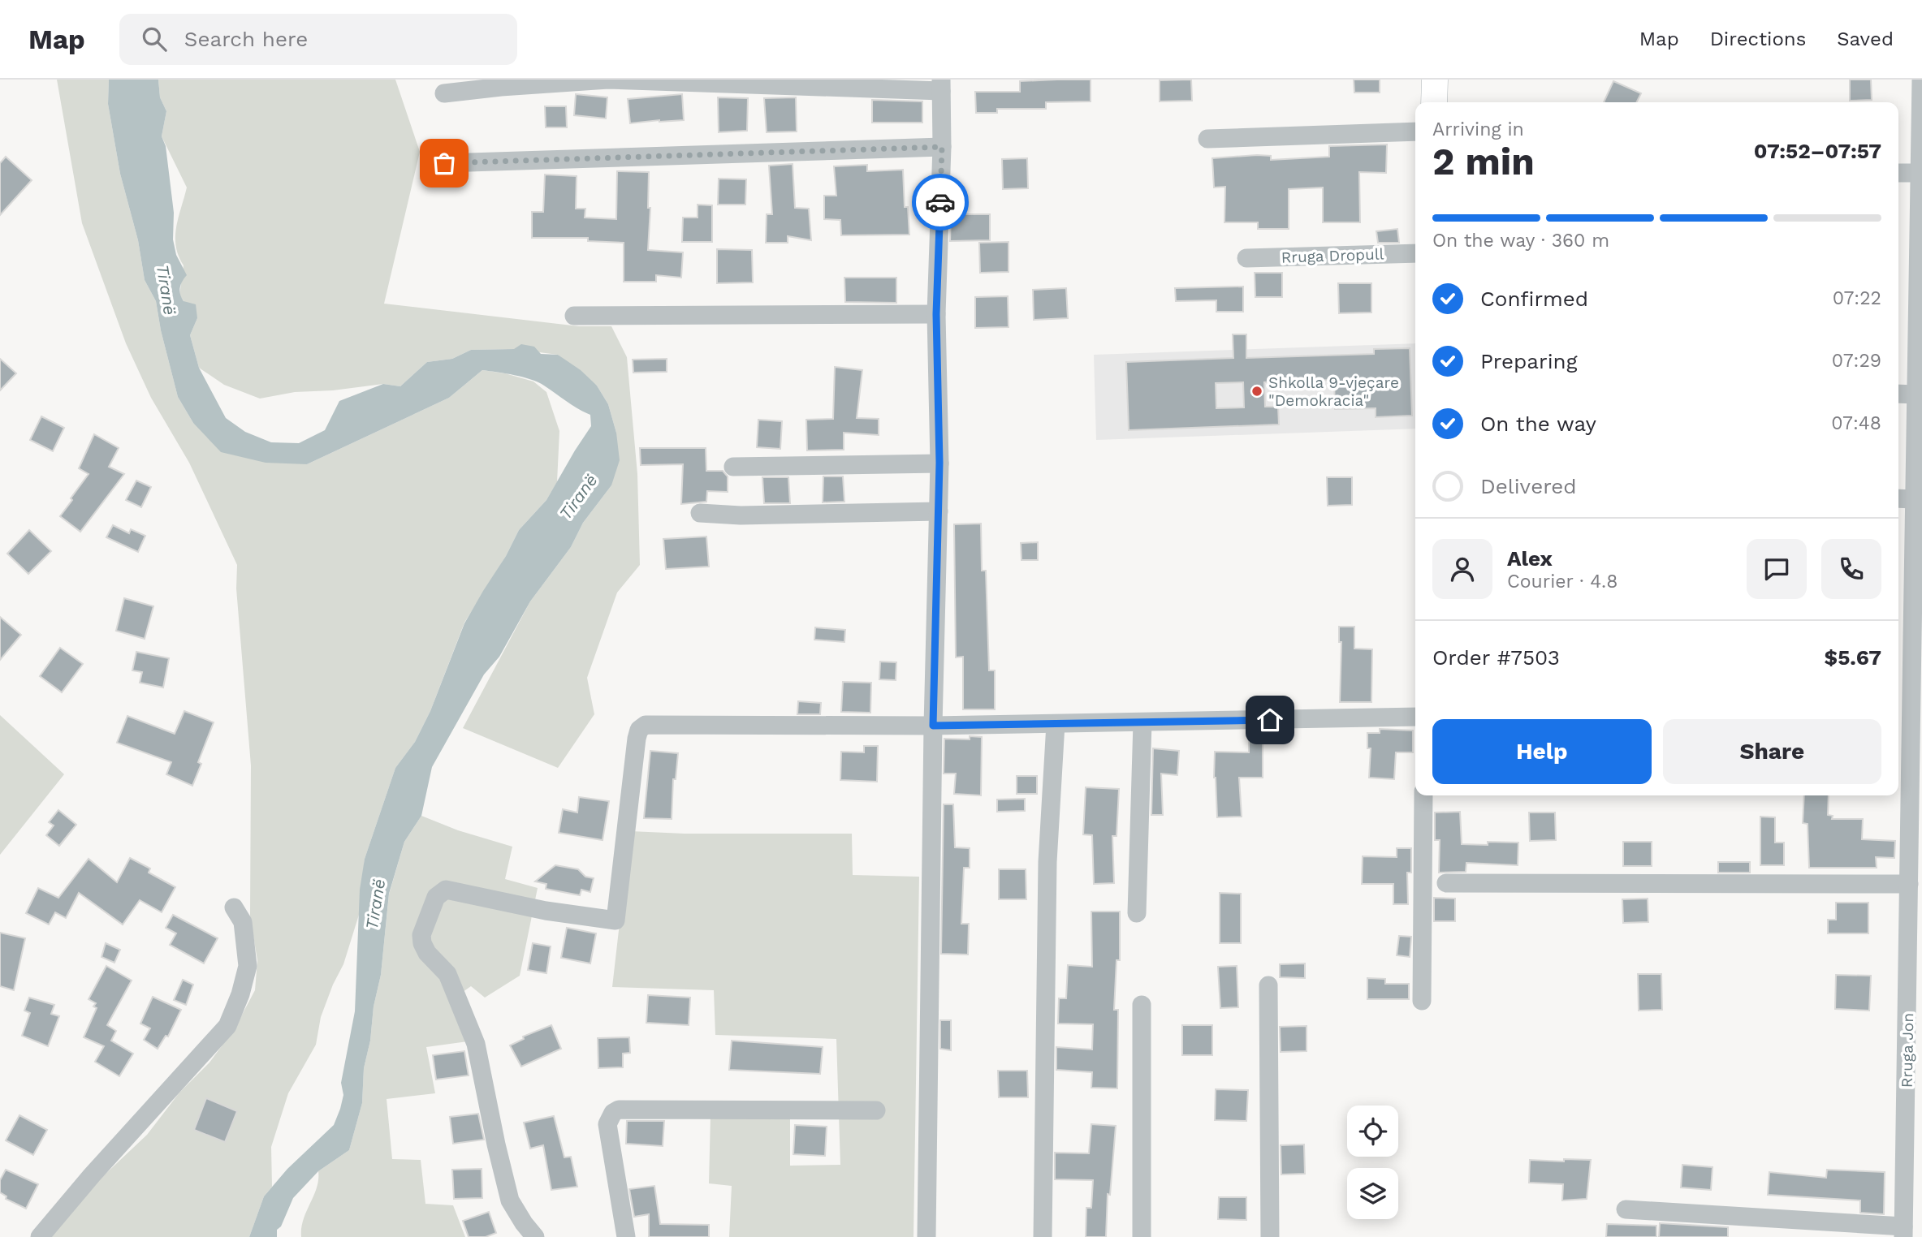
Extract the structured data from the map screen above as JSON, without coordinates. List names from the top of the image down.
{
  "streets": {
    "street": ["Rruga Dropull", "Rruga Jon"]
  },
  "water": ["Tiranë"],
  "places": ["Shkolla 9-vjeçare \"Demokracia\""],
  "page": {
    "header": "Map",
    "search": "Search here",
    "nav": ["Map", "Directions", "Saved"],
    "heading": ["2 min", "Arriving in", "07:52–07:57"],
    "panel": [
      "Alex",
      "Courier · 4.8",
      "Order #7503",
      "$5.67"
    ],
    "bar": "On the way · 360 m",
    "list": [
      ["Confirmed", "07:22"],
      ["Preparing", "07:29"],
      ["On the way", "07:48"],
      "Delivered"
    ],
    "buttons": ["Help", "Share"]
  }
}
